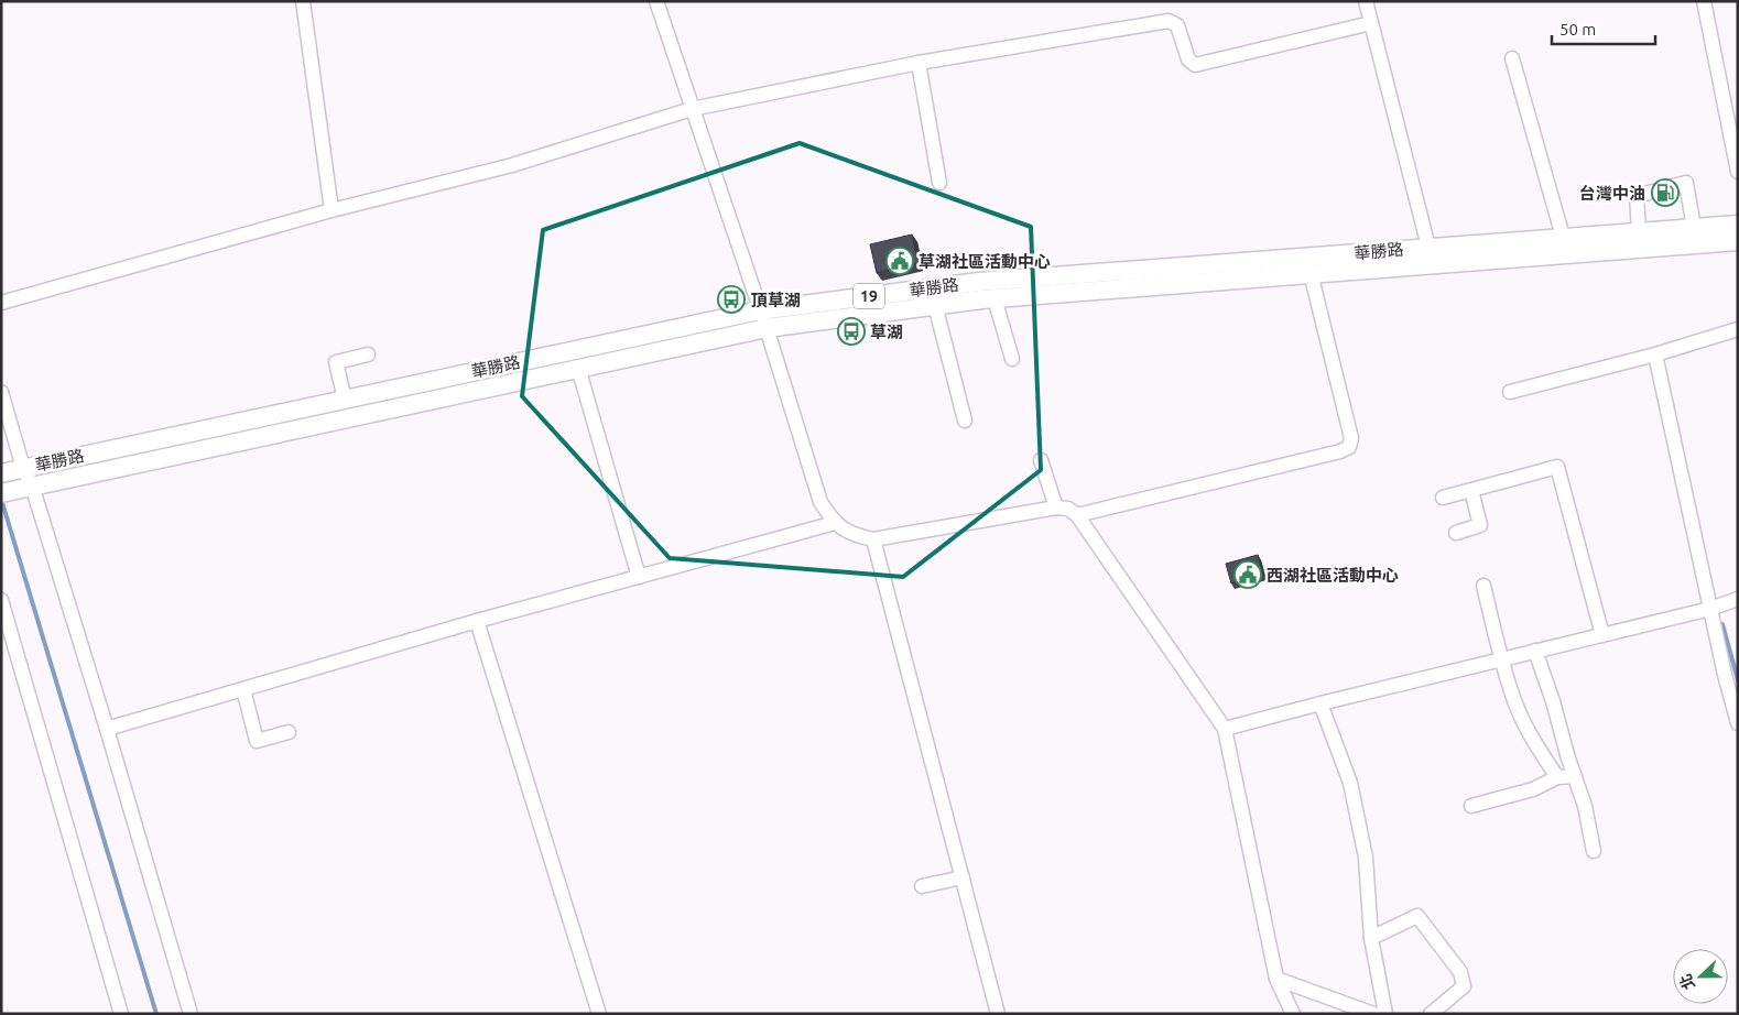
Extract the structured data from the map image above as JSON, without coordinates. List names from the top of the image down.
{
  "streets": {
    "main road": ["華勝路", "19"]
  },
  "crossings": [
    ["華勝路", "19"]
  ],
  "places": {
    "fuel station": ["台灣中油"],
    "public building": ["草湖社區活動中心", "西湖社區活動中心"],
    "bus stop": ["頂草湖", "草湖"]
  },
  "scale_bar": "50 m",
  "north": "left"
}
